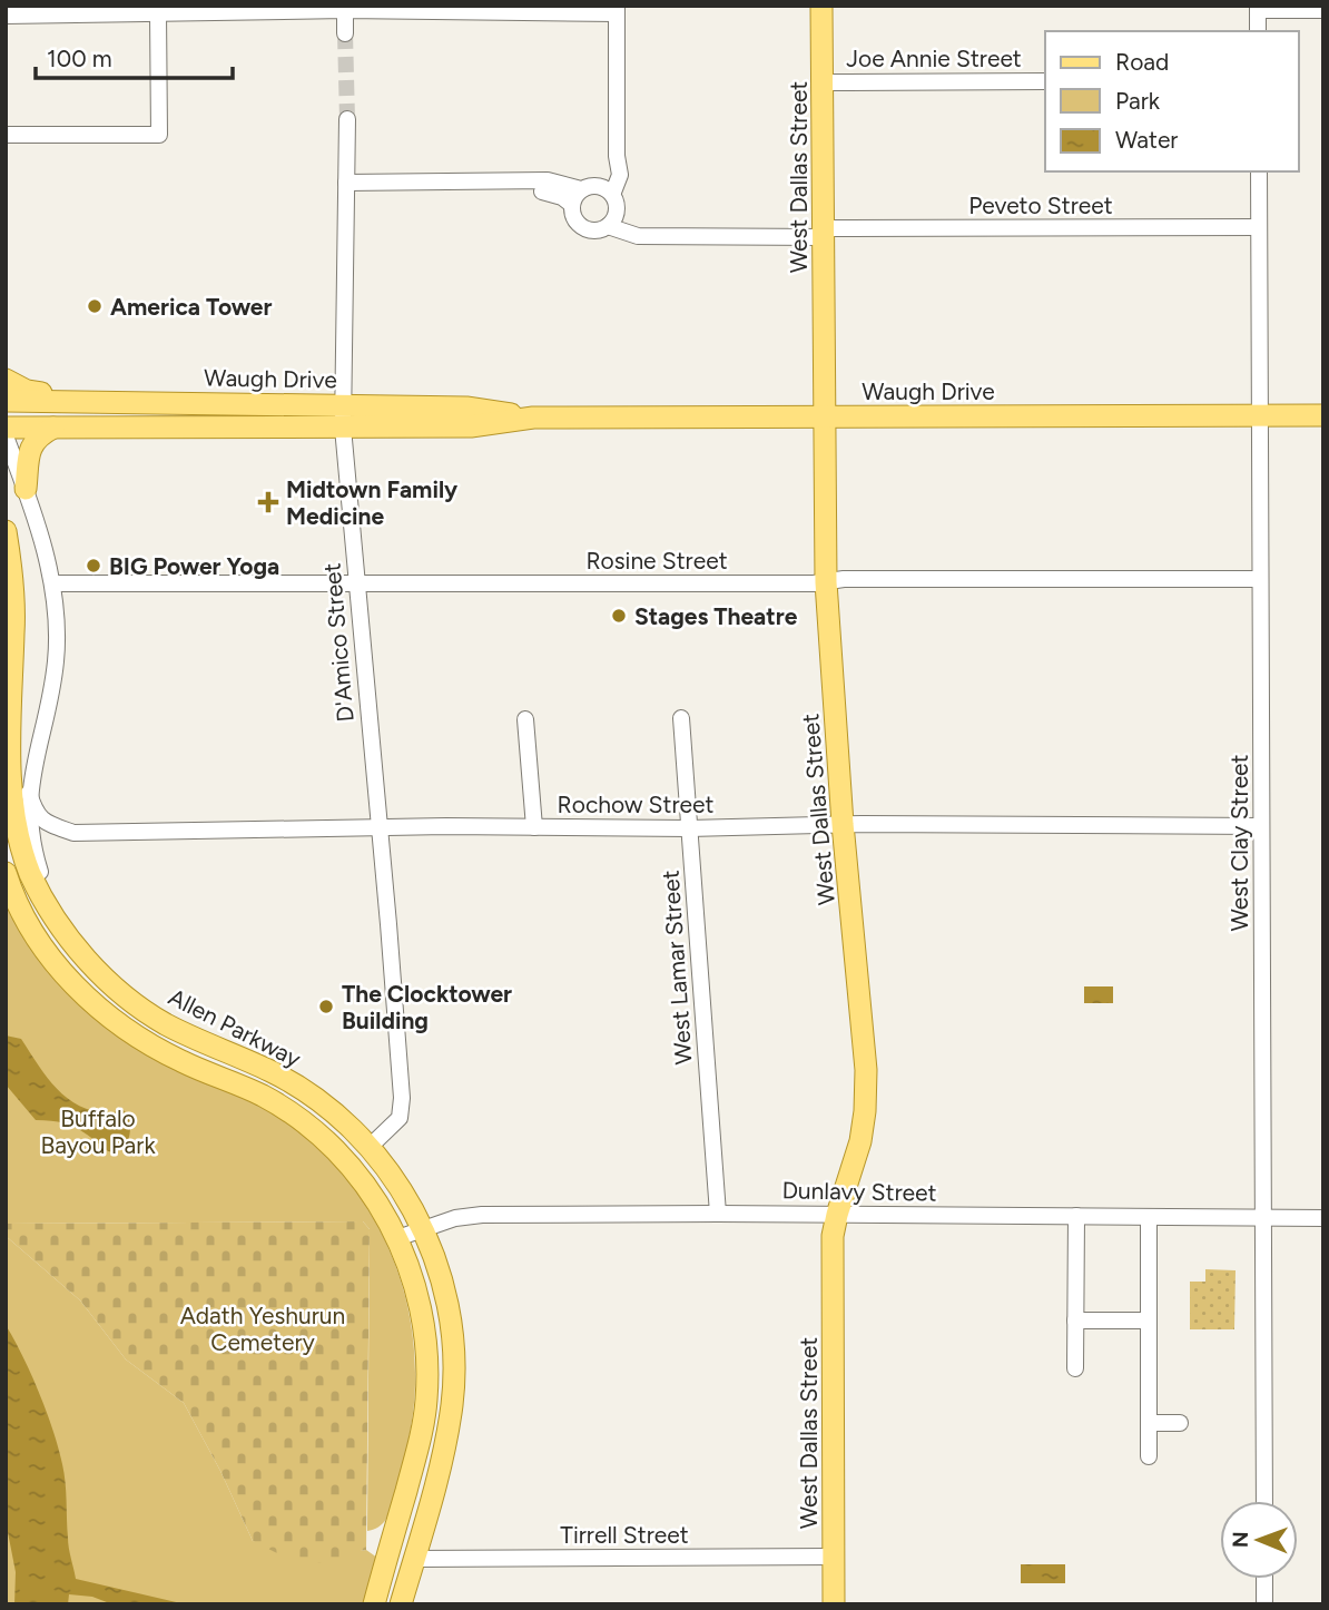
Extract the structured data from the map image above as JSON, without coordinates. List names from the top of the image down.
{
  "streets": {
    "main road": ["West Dallas Street", "Waugh Drive", "Allen Parkway"],
    "street": [
      "Joe Annie Street",
      "Peveto Street",
      "Rosine Street",
      "D'Amico Street",
      "Rochow Street",
      "West Clay Street",
      "West Lamar Street",
      "Dunlavy Street",
      "Tirrell Street"
    ]
  },
  "crossings": [
    ["Joe Annie Street", "West Dallas Street"],
    ["West Dallas Street", "Peveto Street"],
    ["West Dallas Street", "Waugh Drive"],
    ["West Dallas Street", "Rosine Street"],
    ["West Dallas Street", "Rochow Street"],
    ["West Dallas Street", "Dunlavy Street"],
    ["West Dallas Street", "Tirrell Street"],
    ["Peveto Street", "West Clay Street"],
    ["Waugh Drive", "D'Amico Street"],
    ["Waugh Drive", "West Clay Street"],
    ["Rosine Street", "D'Amico Street"],
    ["Rosine Street", "West Clay Street"],
    ["D'Amico Street", "Rochow Street"],
    ["D'Amico Street", "Allen Parkway"],
    ["Rochow Street", "West Clay Street"],
    ["Rochow Street", "West Lamar Street"],
    ["West Clay Street", "Dunlavy Street"],
    ["West Lamar Street", "Dunlavy Street"],
    ["Allen Parkway", "Dunlavy Street"],
    ["Allen Parkway", "Tirrell Street"]
  ],
  "parks": ["Buffalo Bayou Park", "Adath Yeshurun Cemetery"],
  "places": {
    "other": [
      "America Tower",
      "BIG Power Yoga",
      "Stages Theatre",
      "The Clocktower Building"
    ],
    "health": ["Midtown Family Medicine"]
  },
  "legend": ["Road", "Park", "Water"],
  "scale_bar": "100 m",
  "north": "left"
}
